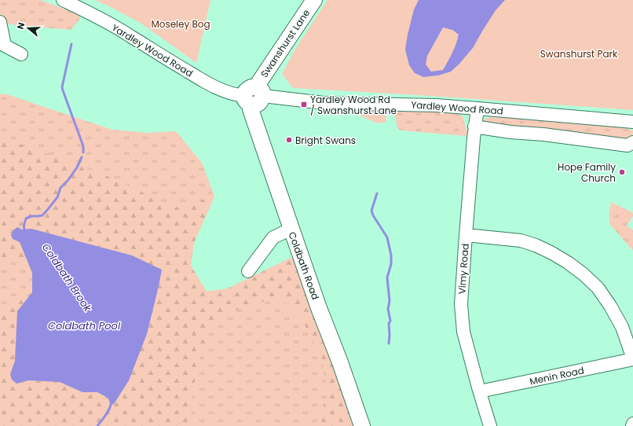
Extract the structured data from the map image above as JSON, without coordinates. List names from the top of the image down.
{
  "streets": {
    "main road": ["Swanshurst Lane", "Coldbath Road"],
    "street": ["Yardley Wood Road", "Vimy Road", "Menin Road"]
  },
  "crossings": [
    ["Swanshurst Lane", "Yardley Wood Road"],
    ["Swanshurst Lane", "Coldbath Road"],
    ["Yardley Wood Road", "Coldbath Road"],
    ["Yardley Wood Road", "Vimy Road"],
    ["Vimy Road", "Menin Road"]
  ],
  "water": ["Coldbath Brook", "Coldbath Pool"],
  "parks": ["Moseley Bog", "Swanshurst Park"],
  "places": {
    "transit": ["Yardley Wood Rd / Swanshurst Lane"],
    "other": ["Bright Swans", "Hope Family Church"]
  },
  "north": "left"
}
